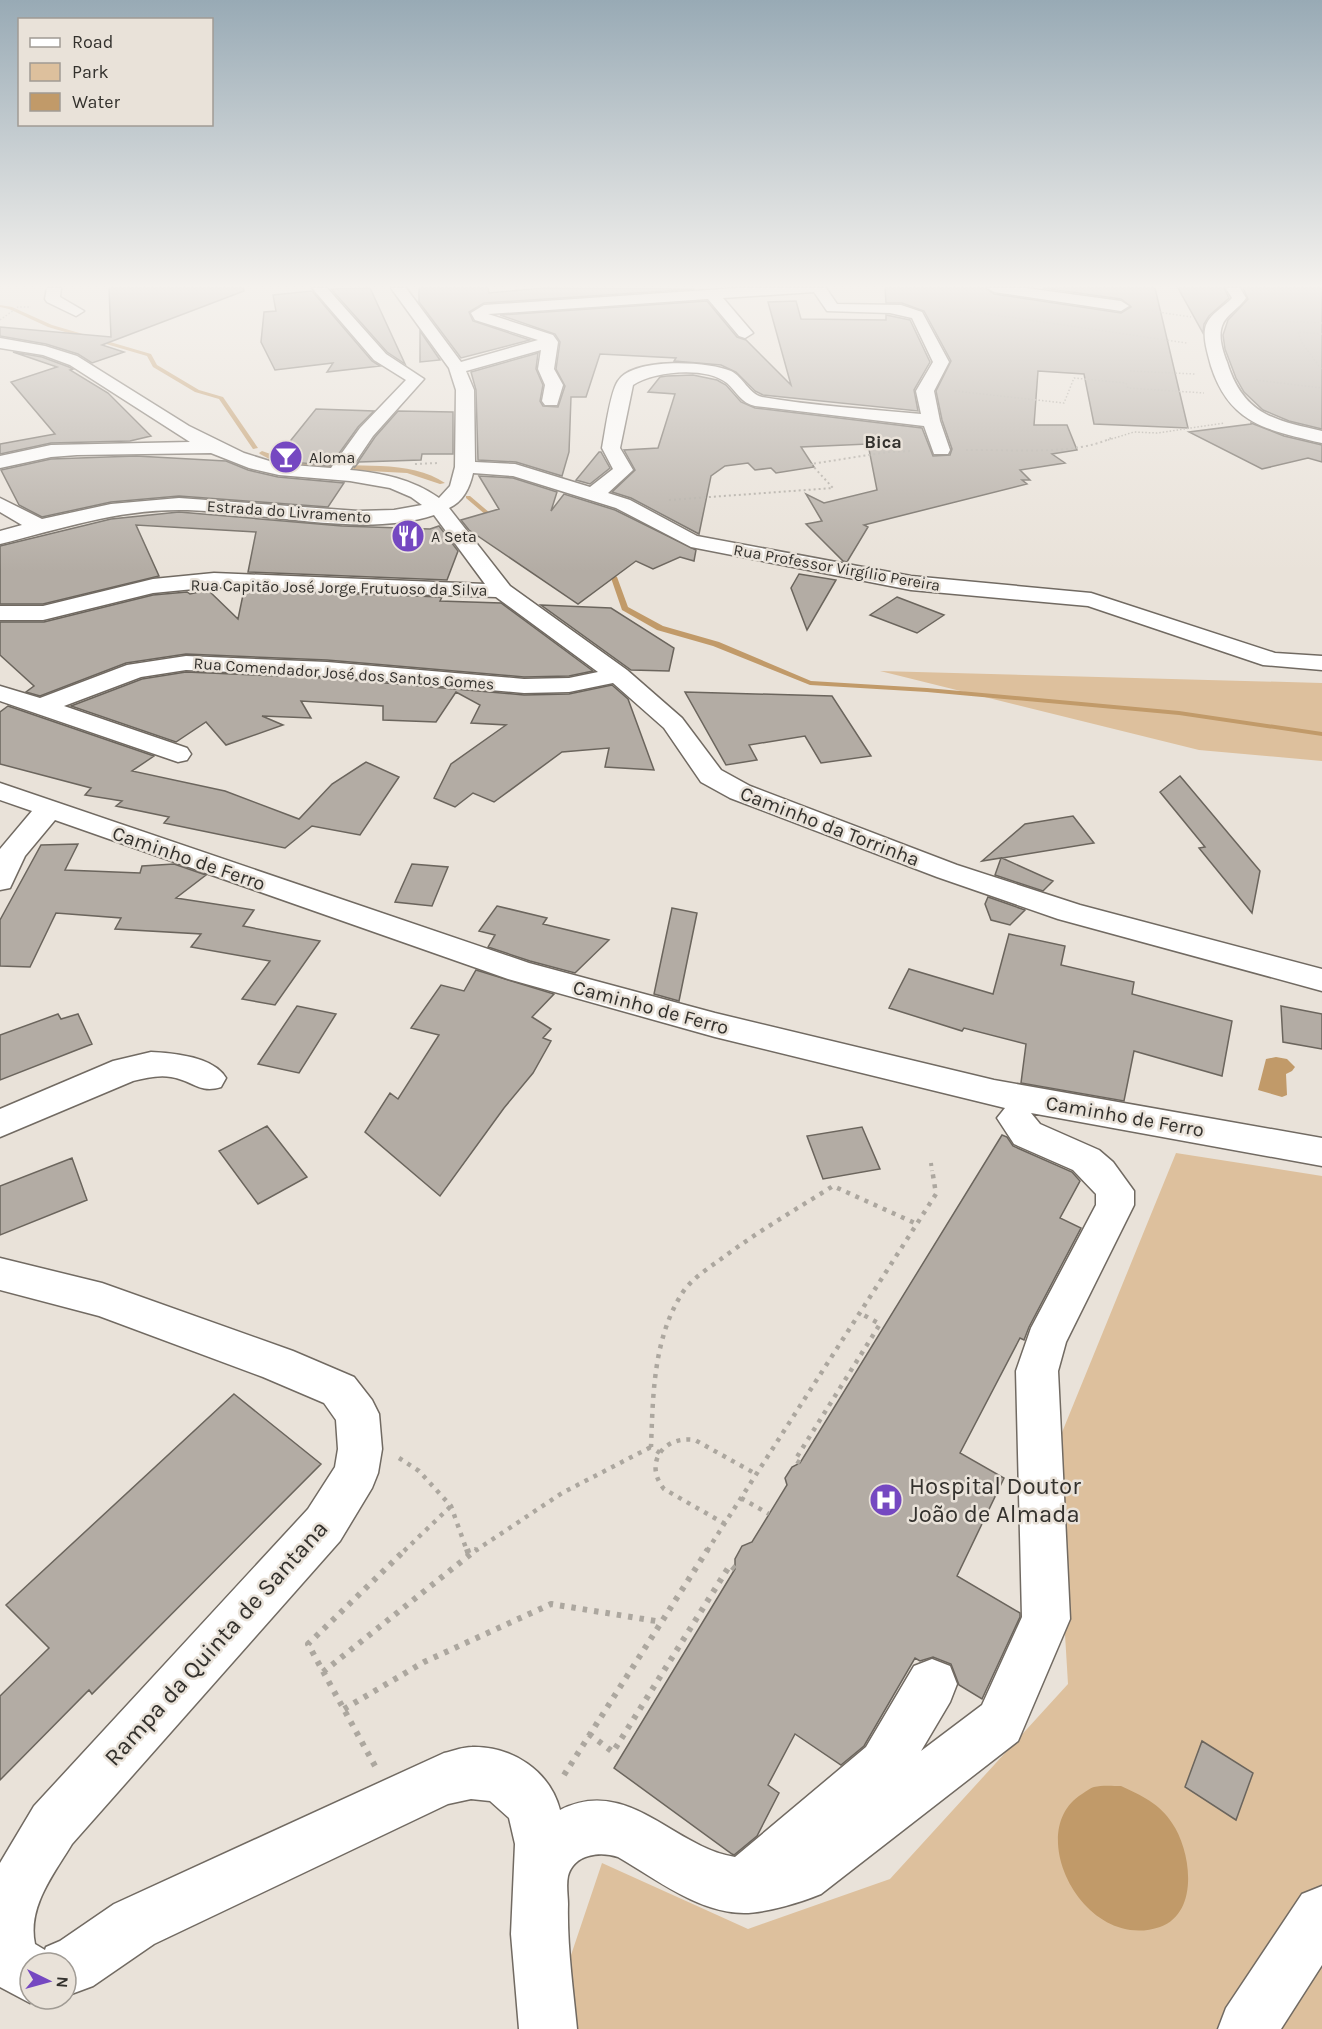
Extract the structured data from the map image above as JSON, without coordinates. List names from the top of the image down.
{
  "streets": {
    "street": [
      "Estrada do Livramento",
      "Rua Professor Virgílio Pereira",
      "Rua Capitão José Jorge Frutuoso da Silva",
      "Rua Comendador José dos Santos Gomes",
      "Caminho da Torrinha",
      "Caminho de Ferro",
      "Rampa da Quinta de Santana"
    ]
  },
  "crossings": [
    ["Estrada do Livramento", "Rua Professor Virgílio Pereira"],
    ["Estrada do Livramento", "Caminho da Torrinha"],
    ["Rua Capitão José Jorge Frutuoso da Silva", "Caminho da Torrinha"],
    ["Rua Comendador José dos Santos Gomes", "Caminho da Torrinha"]
  ],
  "districts": ["Bica"],
  "places": {
    "bar": ["Aloma"],
    "restaurant": ["A Seta"],
    "hospital": ["Hospital Doutor João de Almada"]
  },
  "legend": ["Road", "Park", "Water"],
  "north": "right"
}
